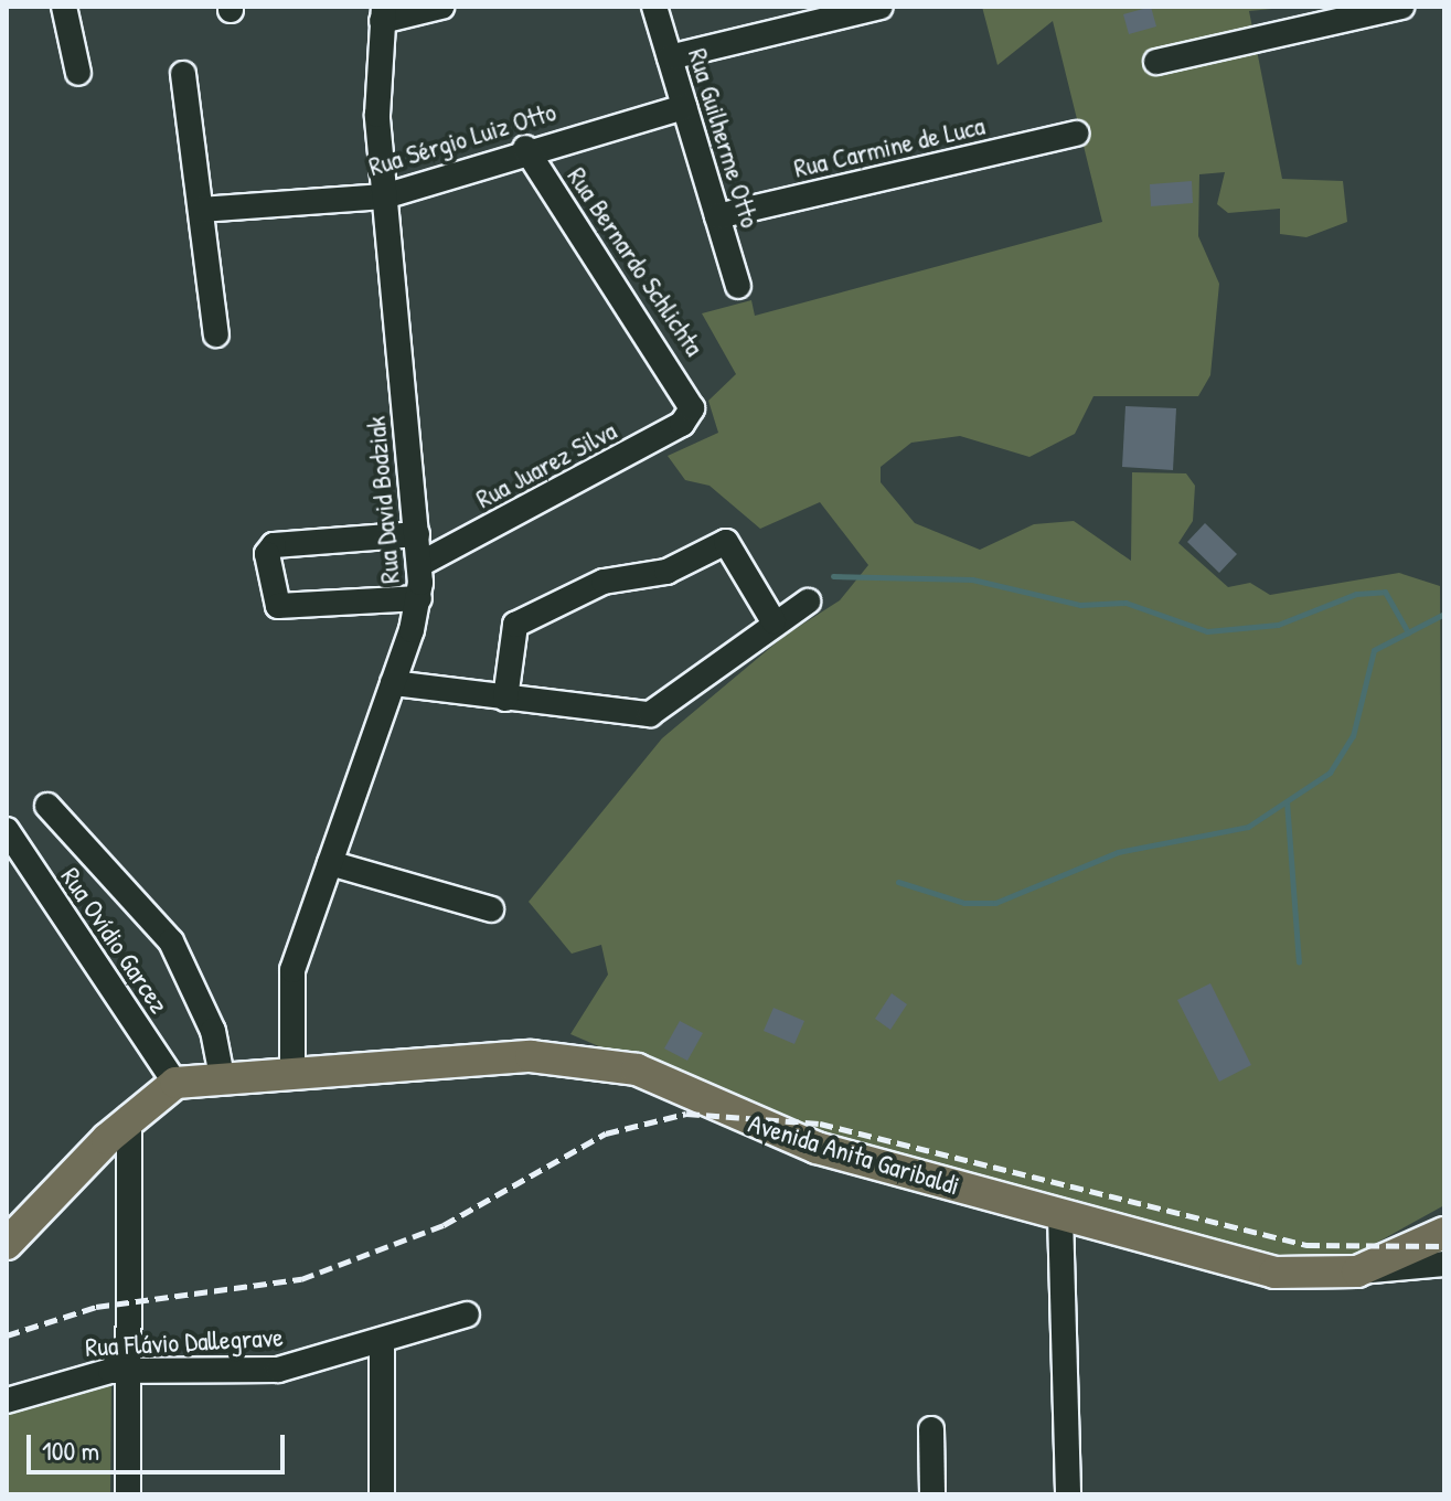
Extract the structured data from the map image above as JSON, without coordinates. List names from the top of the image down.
{
  "streets": {
    "main road": ["Avenida Anita Garibaldi"],
    "street": [
      "Rua Guilherme Otto",
      "Rua Sérgio Luiz Otto",
      "Rua Carmine de Luca",
      "Rua Bernardo Schlichta",
      "Rua Juarez Silva",
      "Rua David Bodziak",
      "Rua Ovídio Garcez",
      "Rua Flávio Dallegrave"
    ]
  },
  "crossings": [
    ["Rua Guilherme Otto", "Rua Sérgio Luiz Otto"],
    ["Rua Guilherme Otto", "Rua Carmine de Luca"],
    ["Rua Sérgio Luiz Otto", "Rua Bernardo Schlichta"],
    ["Rua Sérgio Luiz Otto", "Rua David Bodziak"],
    ["Rua Bernardo Schlichta", "Rua Juarez Silva"],
    ["Rua Juarez Silva", "Rua David Bodziak"],
    ["Rua David Bodziak", "Avenida Anita Garibaldi"],
    ["Rua Ovídio Garcez", "Avenida Anita Garibaldi"]
  ],
  "scale_bar": "100 m"
}
